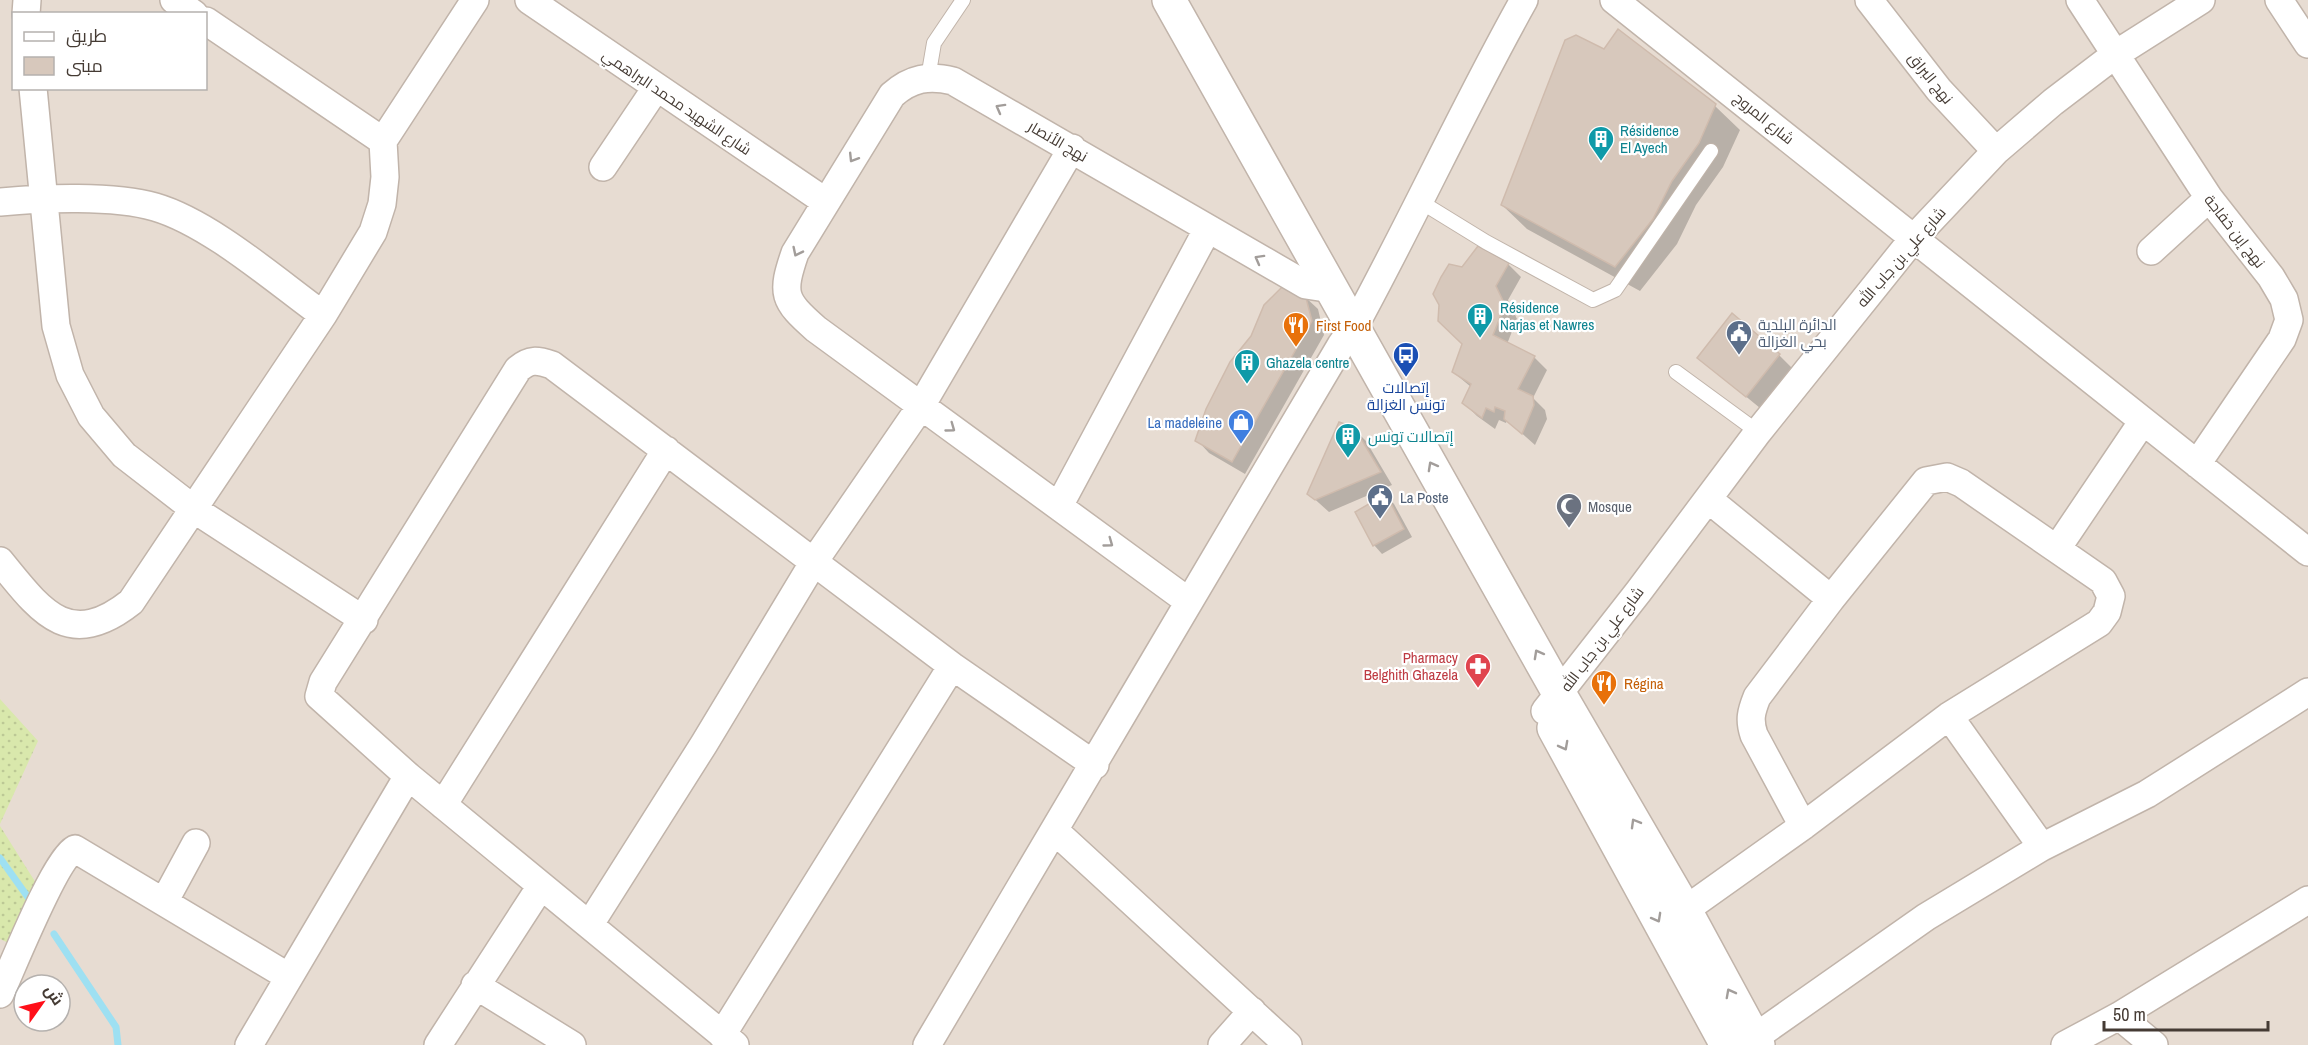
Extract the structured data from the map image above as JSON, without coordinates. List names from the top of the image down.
{
  "streets": {
    "street": [
      "نهج البراق",
      "شارع الشهيد محمد البراهمي",
      "شارع المروج",
      "نهج الأنصار",
      "نهج إبن خفاجة",
      "شارع علي بن جاب الله"
    ]
  },
  "crossings": [
    ["نهج البراق", "شارع علي بن جاب الله"],
    ["شارع الشهيد محمد البراهمي", "نهج الأنصار"],
    ["شارع المروج", "نهج إبن خفاجة"],
    ["شارع المروج", "شارع علي بن جاب الله"],
    ["نهج إبن خفاجة", "شارع علي بن جاب الله"]
  ],
  "places": {
    "building": [
      "Résidence El Ayech",
      "Résidence Narjas et Nawres",
      "Ghazela centre",
      "إتصالات تونس"
    ],
    "restaurant": ["First Food", "Régina"],
    "public building": ["الدائرة البلدية بحي الغزالة", "La Poste"],
    "bus stop": ["إتصالات تونس الغزالة"],
    "shop": ["La madeleine"],
    "mosque": ["Mosque"],
    "pharmacy": ["Pharmacy Belghith Ghazela"]
  },
  "legend": ["طريق", "مبنى"],
  "scale_bar": "50 m",
  "north": "top right"
}
